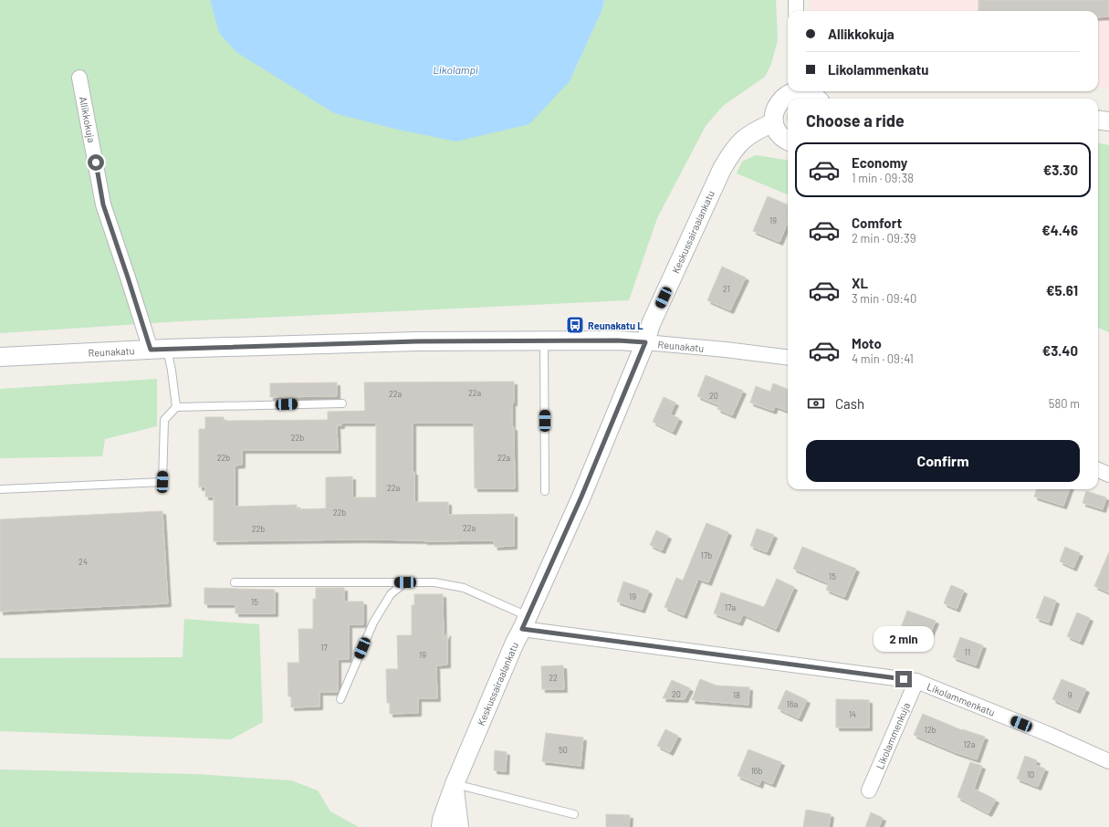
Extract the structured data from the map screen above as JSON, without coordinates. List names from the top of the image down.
{
  "streets": {
    "street": [
      "Allikkokuja",
      "Keskussairaalankatu",
      "Reunakatu",
      "Likolammenkatu",
      "Likolammenkuja"
    ]
  },
  "crossings": [
    ["Allikkokuja", "Reunakatu"],
    ["Keskussairaalankatu", "Reunakatu"],
    ["Keskussairaalankatu", "Likolammenkatu"],
    ["Likolammenkatu", "Likolammenkuja"]
  ],
  "water": ["Likolampi"],
  "places": {
    "bus stop": ["Reunakatu L"]
  },
  "house_numbers": [
    "19",
    "21",
    "22a",
    "22a",
    "20",
    "22b",
    "22b",
    "22a",
    "22a",
    "22b",
    "22a",
    "22b",
    "17b",
    "24",
    "15",
    "19",
    "15",
    "17a",
    "17",
    "11",
    "19",
    "22",
    "20",
    "18",
    "9",
    "16a",
    "14",
    "12b",
    "12a",
    "50",
    "16b",
    "10"
  ],
  "page": {
    "banner": ["Allikkokuja", "Likolammenkatu"],
    "heading": "Choose a ride",
    "list": [
      {
        "name": "Economy",
        "note": "1 min · 09:38",
        "value": "€3.30"
      },
      {
        "name": "Comfort",
        "note": "2 min · 09:39",
        "value": "€4.46"
      },
      {
        "name": "XL",
        "note": "3 min · 09:40",
        "value": "€5.61"
      },
      {
        "name": "Moto",
        "note": "4 min · 09:41",
        "value": "€3.40"
      }
    ],
    "pay": ["Cash", "580 m"],
    "buttons": "Confirm",
    "bubble": "2 min"
  }
}
